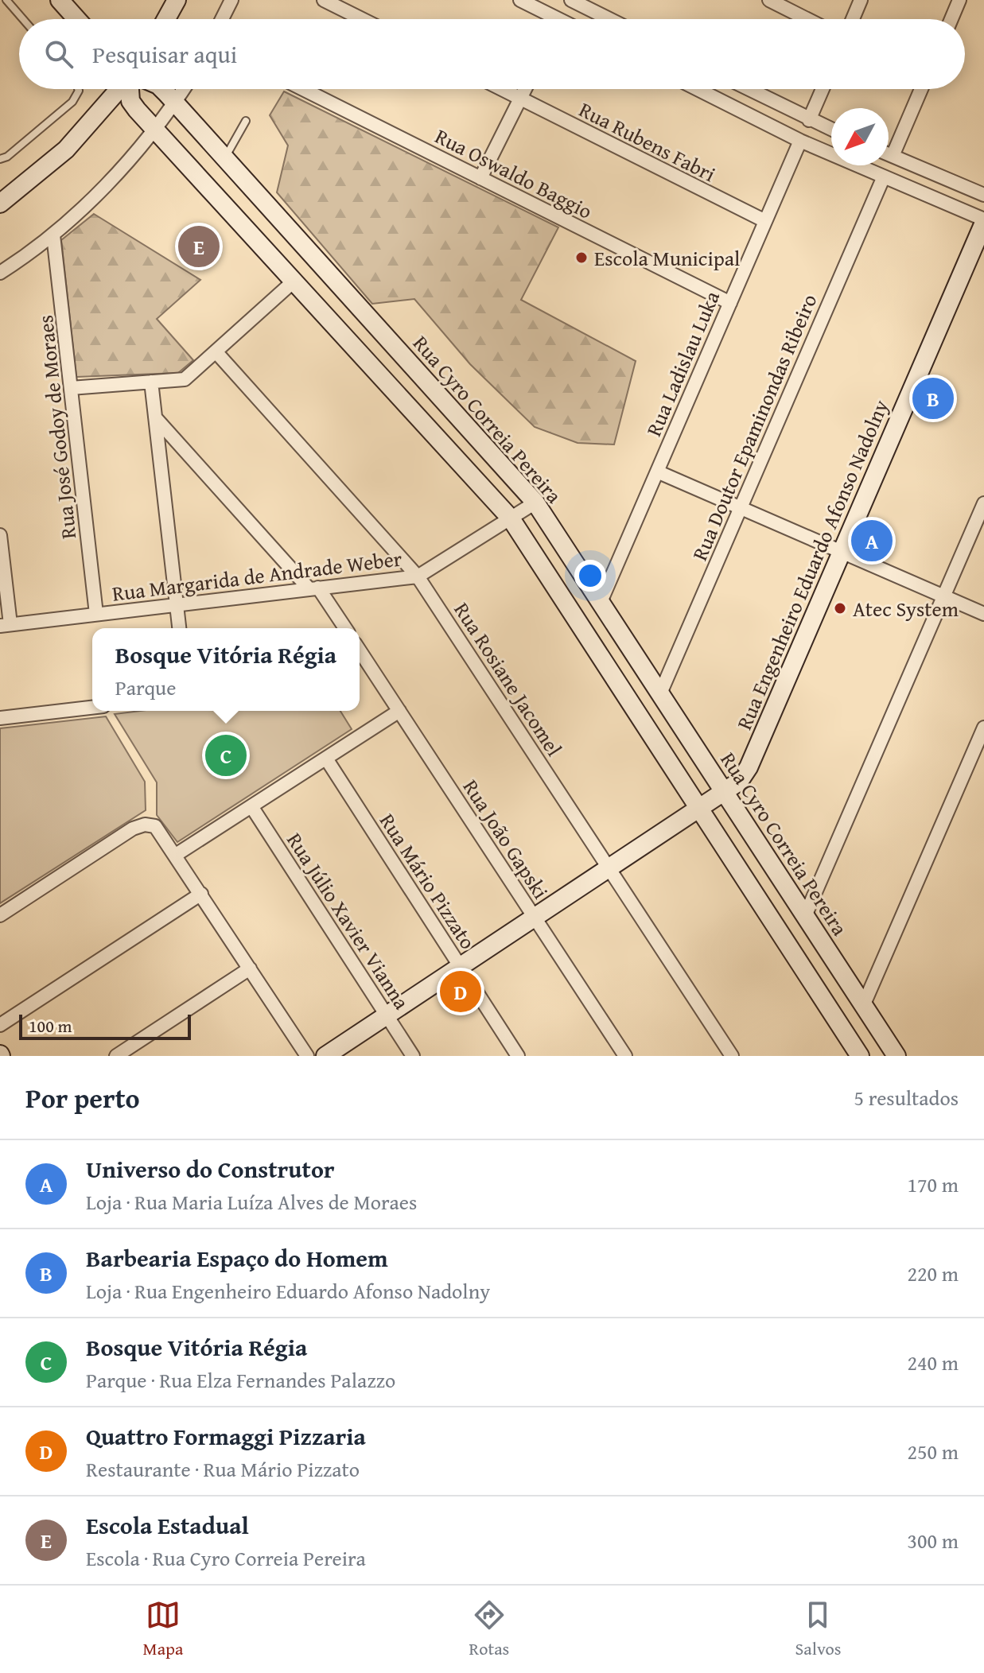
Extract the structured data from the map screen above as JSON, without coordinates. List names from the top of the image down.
{
  "streets": {
    "street": [
      "Rua Rubens Fabri",
      "Rua Oswaldo Baggio",
      "Rua Ladislau Luka",
      "Rua Cyro Correia Pereira",
      "Rua José Godoy de Moraes",
      "Rua Doutor Epaminondas Ribeiro",
      "Rua Engenheiro Eduardo Afonso Nadolny",
      "Rua Margarida de Andrade Weber",
      "Rua Rosiane Jacomel",
      "Rua João Gapski",
      "Rua Mário Pizzato",
      "Rua Júlio Xavier Vianna"
    ]
  },
  "crossings": [
    ["Rua Rubens Fabri", "Rua Ladislau Luka"],
    ["Rua Oswaldo Baggio", "Rua Ladislau Luka"],
    ["Rua Ladislau Luka", "Rua Cyro Correia Pereira"],
    ["Rua Cyro Correia Pereira", "Rua Doutor Epaminondas Ribeiro"],
    ["Rua Cyro Correia Pereira", "Rua Engenheiro Eduardo Afonso Nadolny"],
    ["Rua Cyro Correia Pereira", "Rua Margarida de Andrade Weber"],
    ["Rua José Godoy de Moraes", "Rua Margarida de Andrade Weber"],
    ["Rua Engenheiro Eduardo Afonso Nadolny", "Rua Rosiane Jacomel"],
    ["Rua Engenheiro Eduardo Afonso Nadolny", "Rua João Gapski"],
    ["Rua Engenheiro Eduardo Afonso Nadolny", "Rua Mário Pizzato"],
    ["Rua Engenheiro Eduardo Afonso Nadolny", "Rua Júlio Xavier Vianna"],
    ["Rua Margarida de Andrade Weber", "Rua Rosiane Jacomel"]
  ],
  "places": ["Escola Municipal", "Atec System"],
  "scale_bar": "100 m",
  "north": "bottom left",
  "page": {
    "search": "Pesquisar aqui",
    "pins": [
      "E",
      "B",
      "A",
      "C",
      "D"
    ],
    "popup": ["Bosque Vitória Régia", "Parque"],
    "scale": "100 m",
    "heading": ["Por perto", "5 resultados"],
    "list": [
      {
        "mark": "A",
        "name": "Universo do Construtor",
        "note": "Loja · Rua Maria Luíza Alves de Moraes",
        "value": "170 m"
      },
      {
        "mark": "B",
        "name": "Barbearia Espaço do Homem",
        "note": "Loja · Rua Engenheiro Eduardo Afonso Nadolny",
        "value": "220 m"
      },
      {
        "mark": "C",
        "name": "Bosque Vitória Régia",
        "note": "Parque · Rua Elza Fernandes Palazzo",
        "value": "240 m"
      },
      {
        "mark": "D",
        "name": "Quattro Formaggi Pizzaria",
        "note": "Restaurante · Rua Mário Pizzato",
        "value": "250 m"
      },
      {
        "mark": "E",
        "name": "Escola Estadual",
        "note": "Escola · Rua Cyro Correia Pereira",
        "value": "300 m"
      }
    ],
    "nav": ["Mapa", "Rotas", "Salvos"]
  }
}
